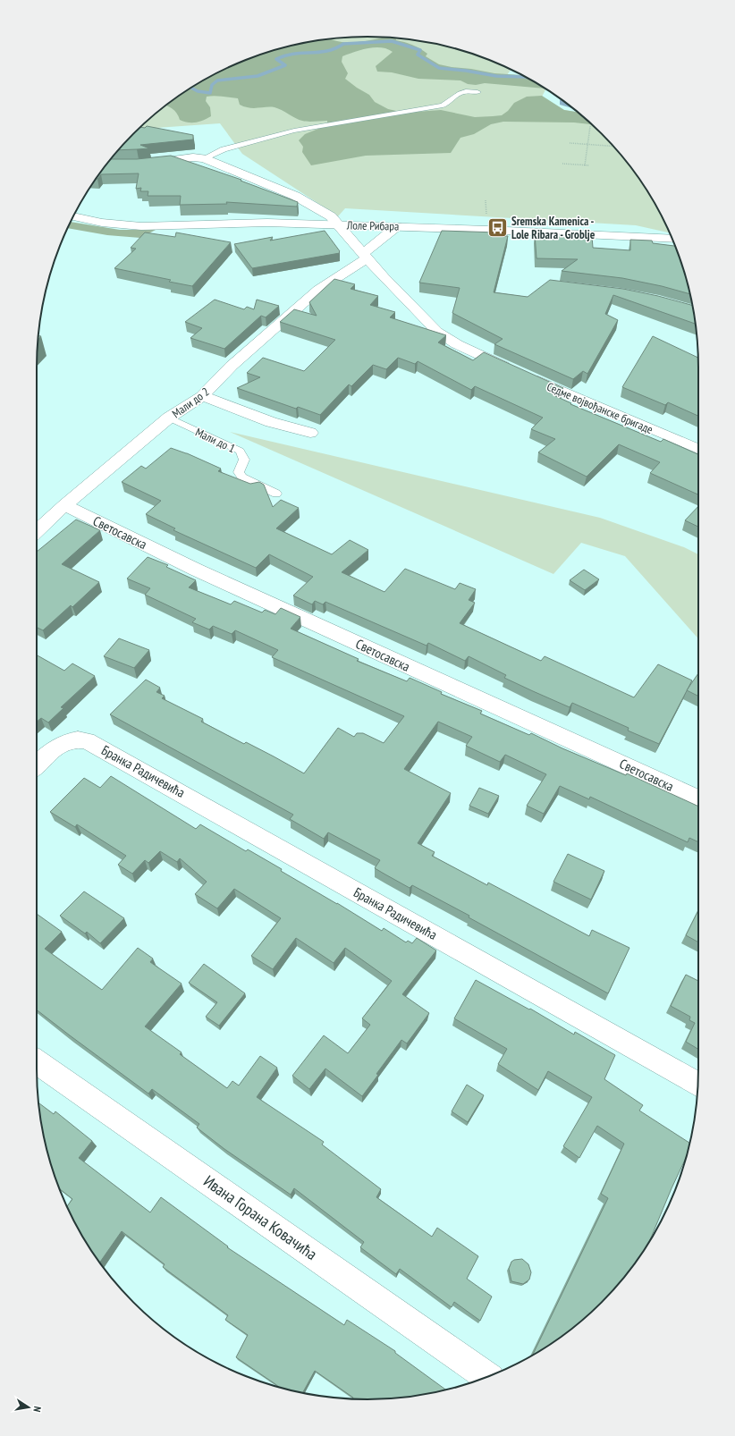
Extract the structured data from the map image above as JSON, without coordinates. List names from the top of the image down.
{
  "streets": {
    "street": [
      "Лоле Рибара",
      "Мали до 2",
      "Седме војвођанске бригаде",
      "Светосавска",
      "Бранка Радичевића",
      "Ивана Горана Ковачића"
    ],
    "lane": ["Мали до 1"]
  },
  "crossings": [
    ["Лоле Рибара", "Мали до 2"],
    ["Лоле Рибара", "Седме војвођанске бригаде"],
    ["Мали до 2", "Седме војвођанске бригаде"],
    ["Мали до 2", "Мали до 1"],
    ["Мали до 2", "Светосавска"]
  ],
  "places": {
    "bus stop": ["Sremska Kamenica - Lole Ribara - Groblje"]
  },
  "north": "right"
}
